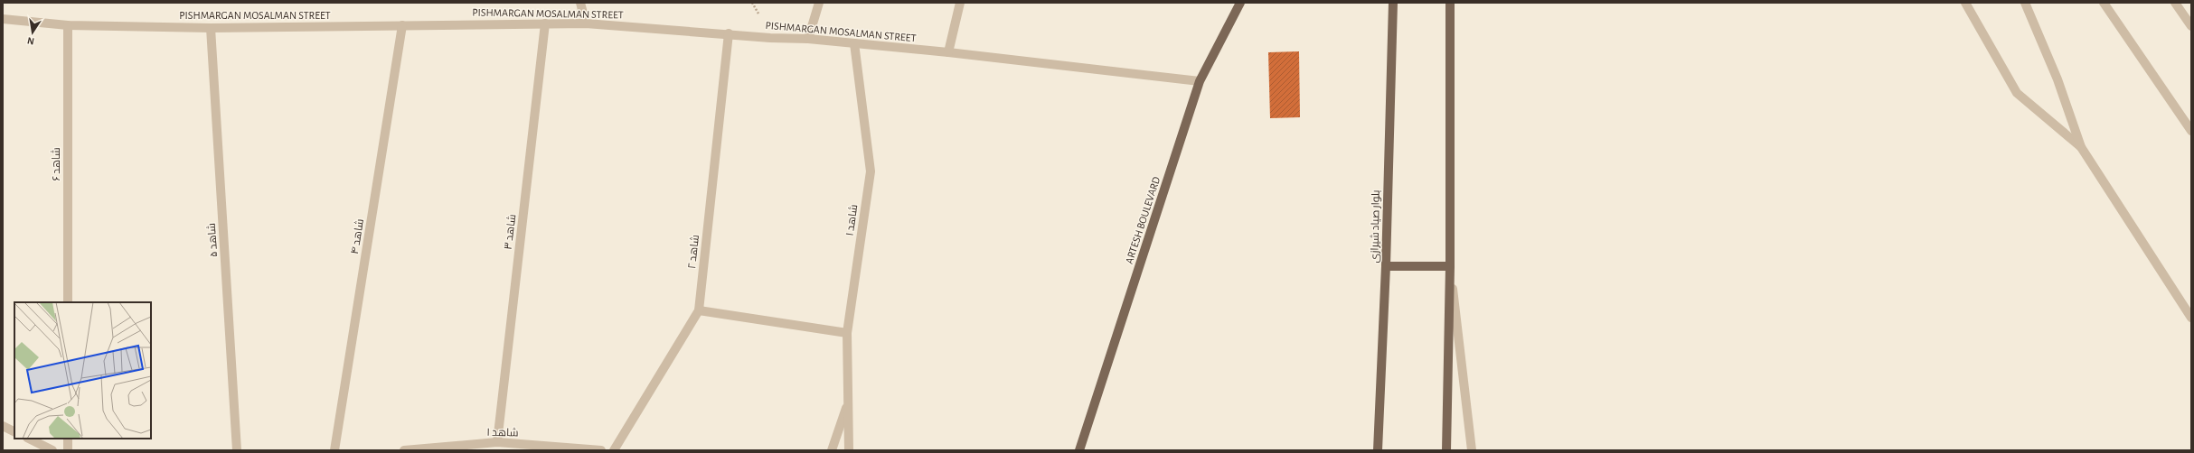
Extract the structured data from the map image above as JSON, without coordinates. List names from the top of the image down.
{
  "streets": {
    "main road": ["ARTESH BOULEVARD", "بلوار صیاد شیرازی"],
    "street": [
      "PISHMARGAN MOSALMAN STREET",
      "شاهد ۶",
      "شاهد ۱",
      "شاهد ۳",
      "شاهد ۴",
      "شاهد ۵",
      "شاهد ۲"
    ]
  },
  "crossings": [
    ["PISHMARGAN MOSALMAN STREET", "شاهد ۶"],
    ["PISHMARGAN MOSALMAN STREET", "شاهد ۱"],
    ["PISHMARGAN MOSALMAN STREET", "ARTESH BOULEVARD"],
    ["PISHMARGAN MOSALMAN STREET", "شاهد ۳"],
    ["PISHMARGAN MOSALMAN STREET", "شاهد ۴"],
    ["PISHMARGAN MOSALMAN STREET", "شاهد ۵"],
    ["PISHMARGAN MOSALMAN STREET", "شاهد ۲"],
    ["شاهد ۱", "شاهد ۳"]
  ],
  "north": "bottom"
}
